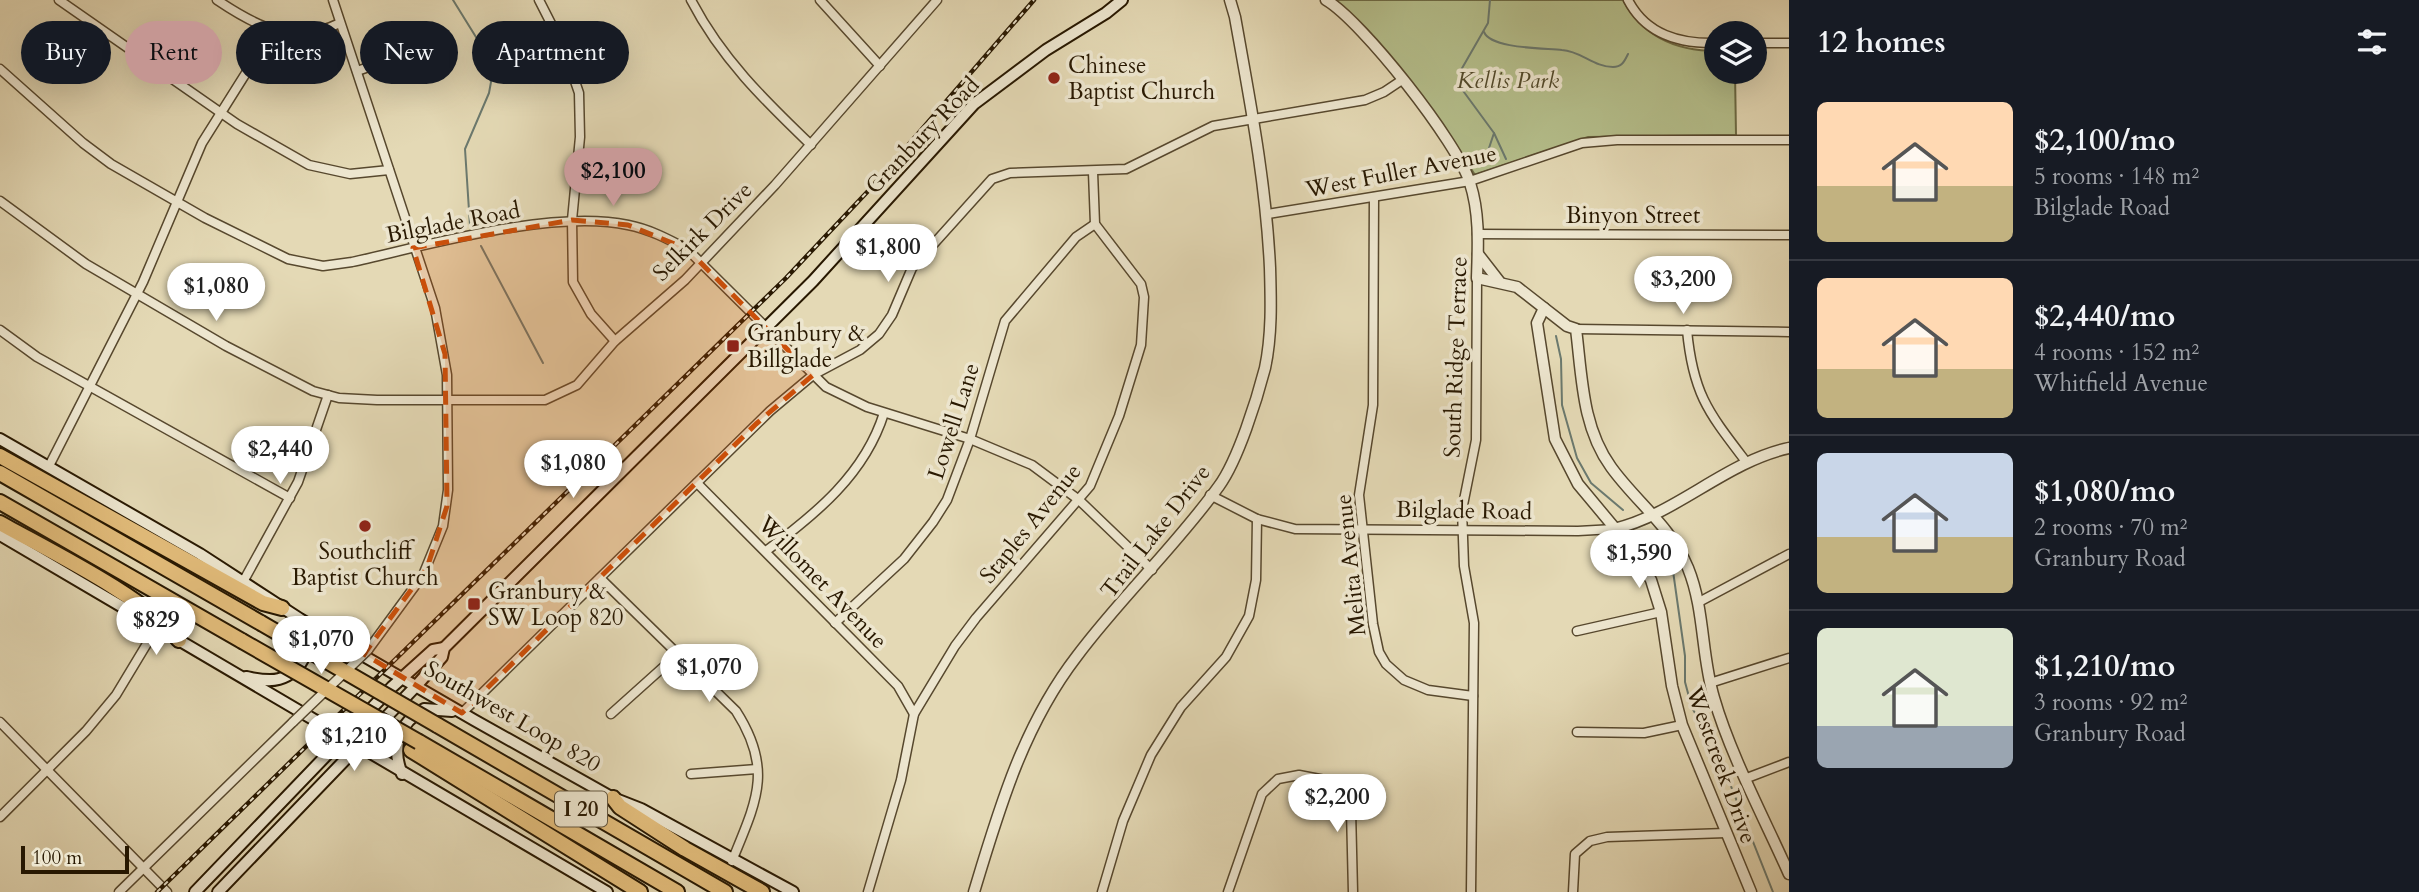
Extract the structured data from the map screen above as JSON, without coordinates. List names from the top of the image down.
{
  "streets": {
    "highway": ["I 20"],
    "main road": ["Granbury Road", "Southwest Loop 820"],
    "street": [
      "West Fuller Avenue",
      "Binyon Street",
      "Bilglade Road",
      "Selkirk Drive",
      "South Ridge Terrace",
      "Lowell Lane",
      "Staples Avenue",
      "Trail Lake Drive",
      "Melita Avenue",
      "Willomet Avenue",
      "Westcreek Drive"
    ]
  },
  "crossings": [
    ["Granbury Road", "Bilglade Road"],
    ["Granbury Road", "Southwest Loop 820"],
    ["West Fuller Avenue", "South Ridge Terrace"],
    ["West Fuller Avenue", "Trail Lake Drive"],
    ["West Fuller Avenue", "Melita Avenue"],
    ["Binyon Street", "South Ridge Terrace"],
    ["Bilglade Road", "Selkirk Drive"],
    ["Bilglade Road", "South Ridge Terrace"],
    ["Bilglade Road", "Lowell Lane"],
    ["Bilglade Road", "Staples Avenue"],
    ["Bilglade Road", "Trail Lake Drive"],
    ["Bilglade Road", "Melita Avenue"],
    ["Bilglade Road", "Westcreek Drive"],
    ["South Ridge Terrace", "Melita Avenue"],
    ["Lowell Lane", "Staples Avenue"],
    ["Lowell Lane", "Willomet Avenue"],
    ["Staples Avenue", "Willomet Avenue"]
  ],
  "parks": ["Kellis Park"],
  "places": {
    "other": ["Chinese Baptist Church", "Southcliff Baptist Church"],
    "transit": ["Granbury & Billglade", "Granbury & SW Loop 820"]
  },
  "scale_bar": "100 m",
  "page": {
    "heading": "12 homes",
    "chip": [
      "Buy",
      "Rent",
      "Filters",
      "New",
      "Apartment"
    ],
    "list": [
      {
        "name": "$2,100/mo",
        "note": "5 rooms · 148 m² · Bilglade Road"
      },
      {
        "name": "$2,440/mo",
        "note": "4 rooms · 152 m² · Whitfield Avenue"
      },
      {
        "name": "$1,080/mo",
        "note": "2 rooms · 70 m² · Granbury Road"
      },
      {
        "name": "$1,210/mo",
        "note": "3 rooms · 92 m² · Granbury Road"
      }
    ],
    "price": [
      "$2,100",
      "$1,800",
      "$3,200",
      "$1,080",
      "$2,440",
      "$1,080",
      "$1,590",
      "$829",
      "$1,070",
      "$1,070",
      "$1,210",
      "$2,200"
    ],
    "scale": "100 m"
  }
}
